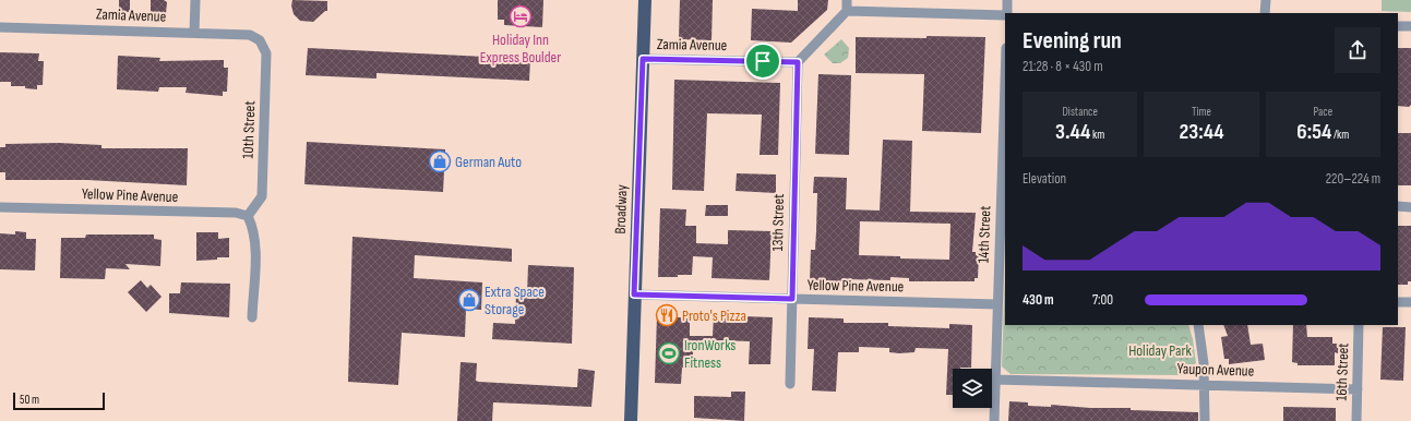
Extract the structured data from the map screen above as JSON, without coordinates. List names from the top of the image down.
{
  "streets": {
    "main road": ["Broadway"],
    "street": [
      "Zamia Avenue",
      "10th Street",
      "Yellow Pine Avenue",
      "13th Street",
      "14th Street",
      "Yaupon Avenue",
      "16th Street"
    ]
  },
  "crossings": [
    ["Zamia Avenue", "10th Street"],
    ["Zamia Avenue", "Broadway"],
    ["Zamia Avenue", "13th Street"],
    ["10th Street", "Yellow Pine Avenue"],
    ["Yellow Pine Avenue", "Broadway"],
    ["Yellow Pine Avenue", "13th Street"],
    ["Yellow Pine Avenue", "14th Street"],
    ["14th Street", "Yaupon Avenue"],
    ["Yaupon Avenue", "16th Street"]
  ],
  "parks": ["Holiday Park"],
  "places": {
    "hotel": ["Holiday Inn Express Boulder"],
    "shop": ["German Auto", "Extra Space Storage"],
    "restaurant": ["Proto's Pizza"],
    "sports": ["IronWorks Fitness"]
  },
  "scale_bar": "50 m",
  "page": {
    "heading": ["Evening run", "21:28 · 8 × 430 m"],
    "stats": [
      ["Distance", "3.44 km"],
      ["Time", "23:44"],
      ["Pace", "6:54 /km"]
    ],
    "chart": ["Elevation", "220–224 m"],
    "list": [
      {
        "name": "430 m",
        "note": "7:00"
      }
    ],
    "scale": "50 m"
  }
}
